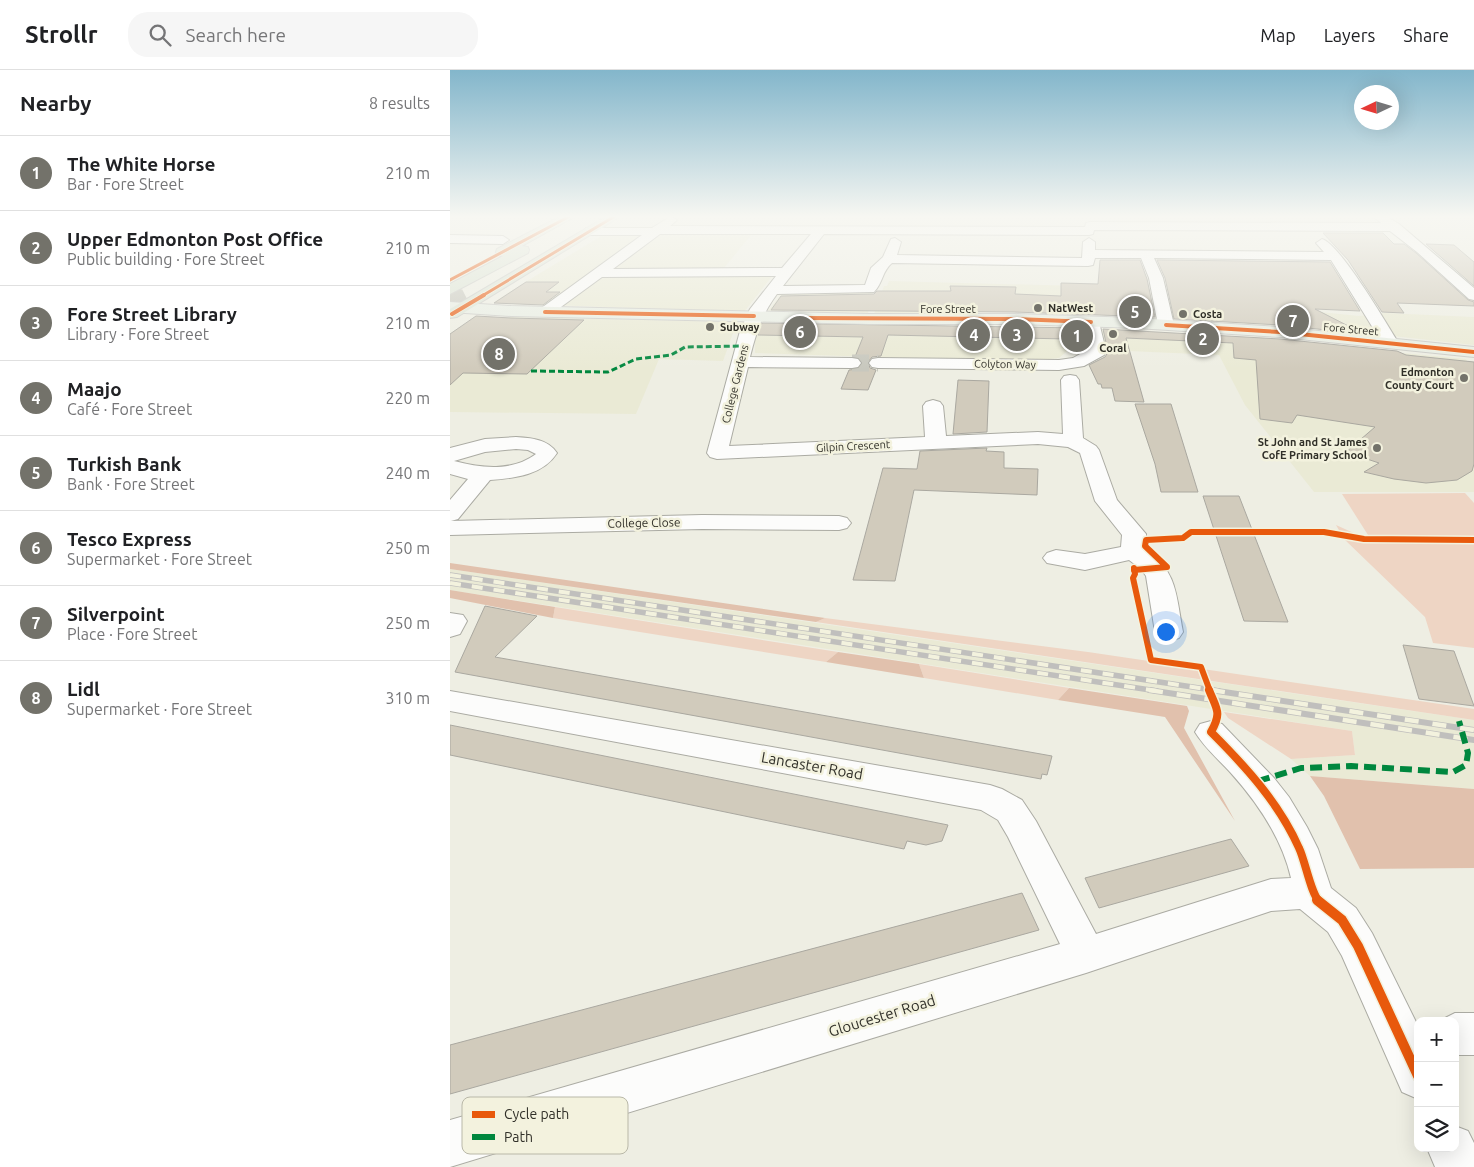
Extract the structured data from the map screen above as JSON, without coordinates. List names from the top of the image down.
{
  "streets": {
    "main road": ["Fore Street"],
    "street": [
      "Colyton Way",
      "College Gardens",
      "Gilpin Crescent",
      "College Close",
      "Lancaster Road",
      "Gloucester Road"
    ]
  },
  "crossings": [
    ["Fore Street", "Colyton Way"],
    ["Fore Street", "College Gardens"],
    ["College Gardens", "Gilpin Crescent"],
    ["Lancaster Road", "Gloucester Road"]
  ],
  "places": [
    "NatWest",
    "Costa",
    "Subway",
    "Coral",
    "Edmonton County Court",
    "St John and St James CofE Primary School"
  ],
  "legend": ["Cycle path", "Path"],
  "north": "left",
  "page": {
    "header": "Strollr",
    "search": "Search here",
    "nav": ["Map", "Layers", "Share"],
    "heading": ["Nearby", "8 results"],
    "list": [
      {
        "mark": "1",
        "name": "The White Horse",
        "note": "Bar · Fore Street",
        "value": "210 m"
      },
      {
        "mark": "2",
        "name": "Upper Edmonton Post Office",
        "note": "Public building · Fore Street",
        "value": "210 m"
      },
      {
        "mark": "3",
        "name": "Fore Street Library",
        "note": "Library · Fore Street",
        "value": "210 m"
      },
      {
        "mark": "4",
        "name": "Maajo",
        "note": "Café · Fore Street",
        "value": "220 m"
      },
      {
        "mark": "5",
        "name": "Turkish Bank",
        "note": "Bank · Fore Street",
        "value": "240 m"
      },
      {
        "mark": "6",
        "name": "Tesco Express",
        "note": "Supermarket · Fore Street",
        "value": "250 m"
      },
      {
        "mark": "7",
        "name": "Silverpoint",
        "note": "Place · Fore Street",
        "value": "250 m"
      },
      {
        "mark": "8",
        "name": "Lidl",
        "note": "Supermarket · Fore Street",
        "value": "310 m"
      }
    ],
    "pins": [
      "5",
      "7",
      "6",
      "3",
      "4",
      "1",
      "2",
      "8"
    ],
    "map_buttons": ["+", "−"]
  }
}
